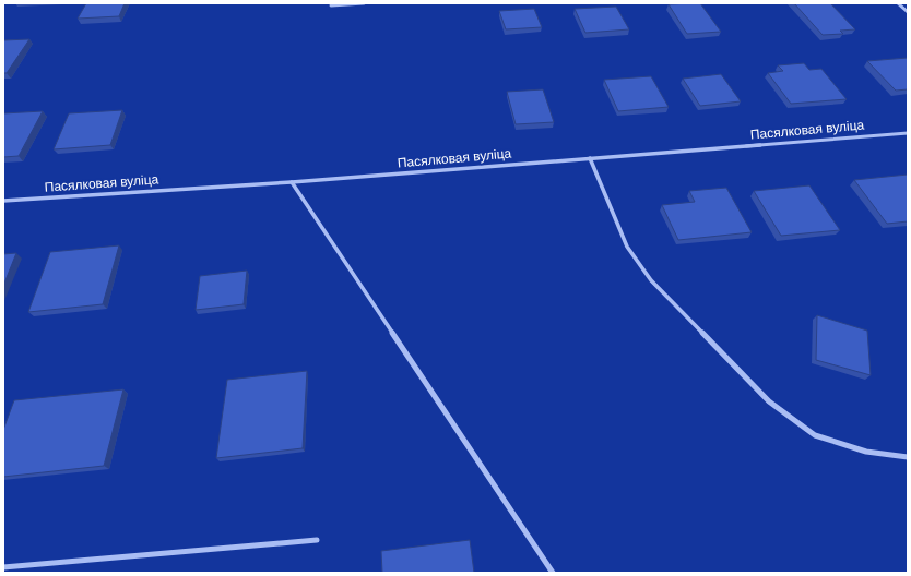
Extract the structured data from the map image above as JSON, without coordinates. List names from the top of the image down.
{
  "streets": {
    "street": ["Пасялковая вуліца"]
  }
}
